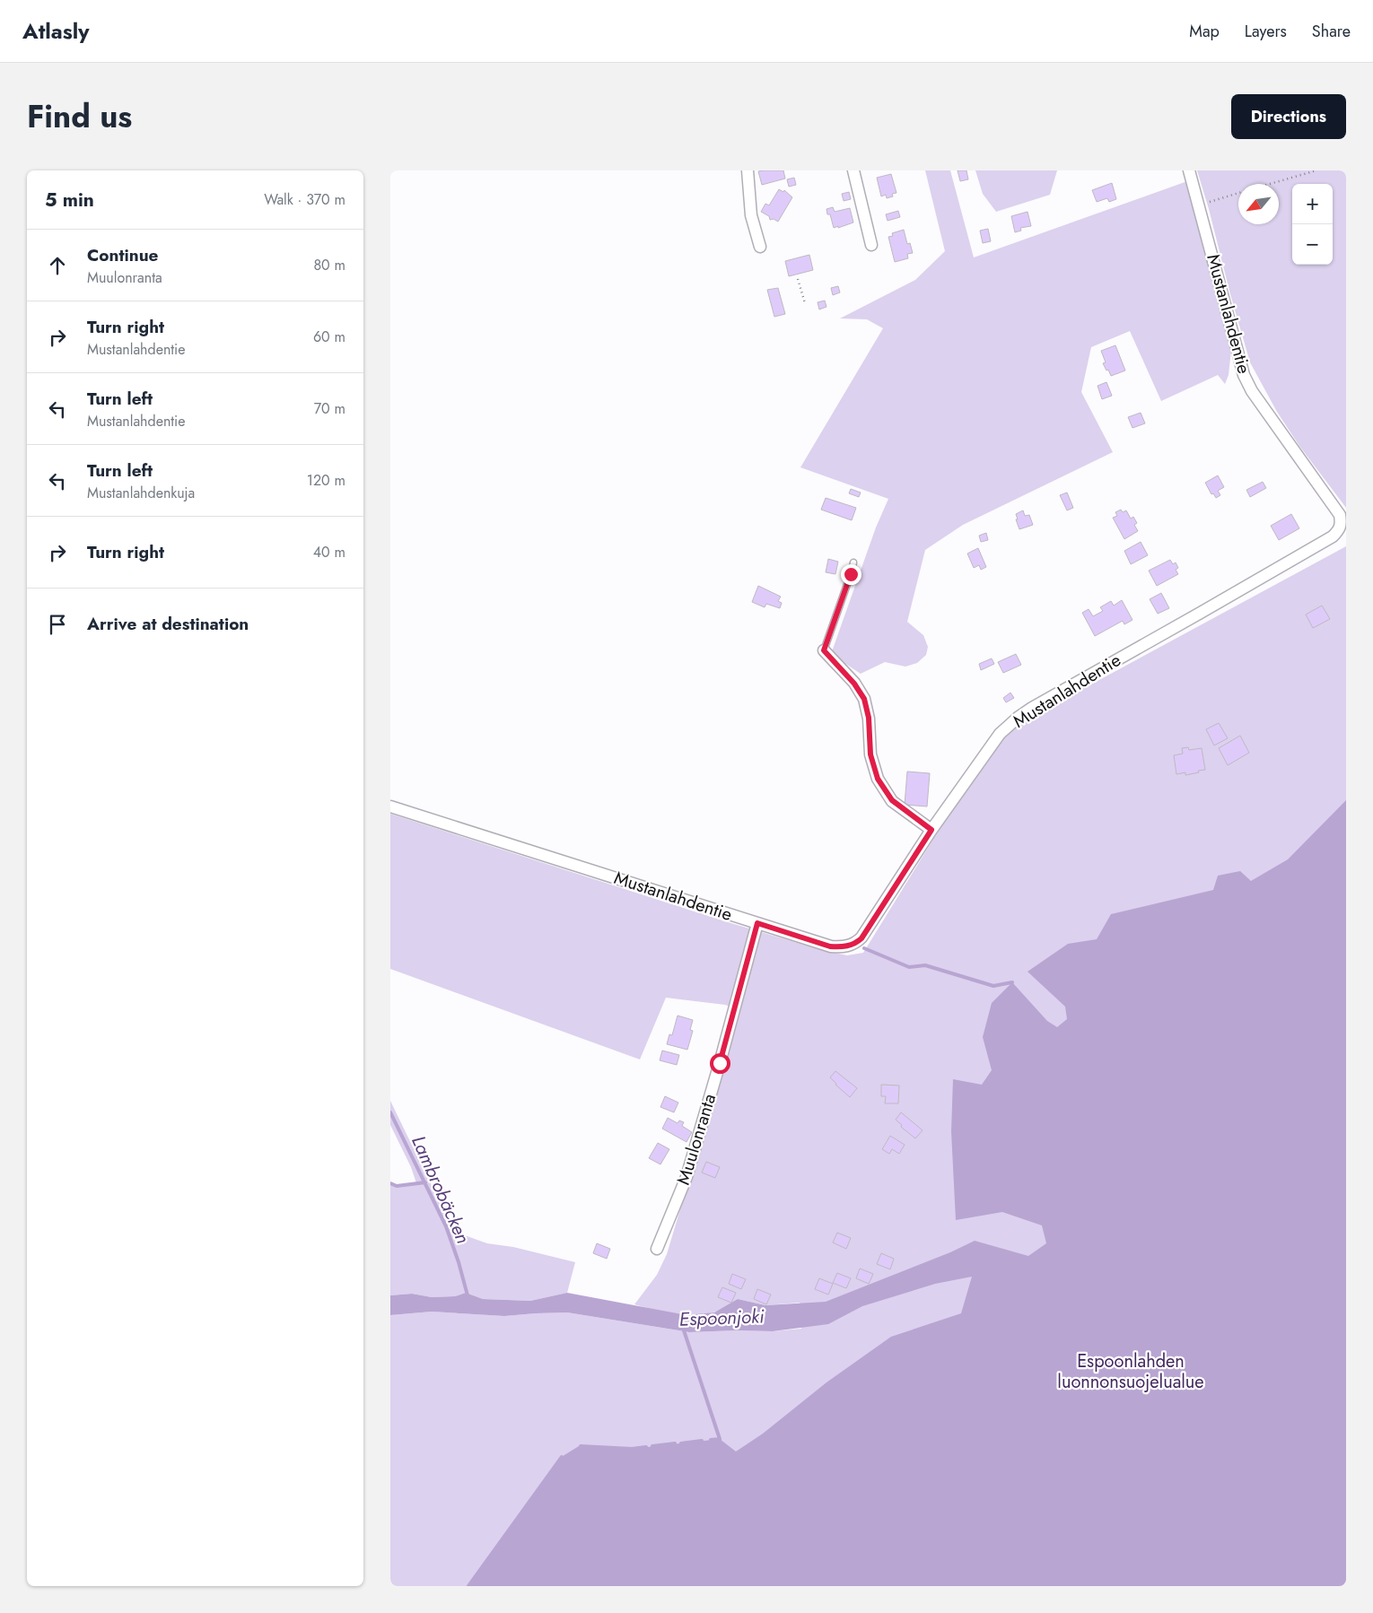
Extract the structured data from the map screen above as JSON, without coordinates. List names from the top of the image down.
{
  "streets": {
    "street": ["Mustanlahdentie", "Muulonranta"]
  },
  "crossings": [
    ["Mustanlahdentie", "Muulonranta"]
  ],
  "water": ["Lambrobäcken", "Espoonjoki"],
  "parks": ["Espoonlahden luonnonsuojelualue"],
  "north": "bottom left",
  "page": {
    "header": "Atlasly",
    "nav": ["Map", "Layers", "Share"],
    "title": "Find us",
    "buttons": "Directions",
    "heading": ["5 min", "Walk · 370 m"],
    "map_buttons": ["+", "−"],
    "list": [
      ["Continue", "Muulonranta", "80 m"],
      ["Turn right", "Mustanlahdentie", "60 m"],
      ["Turn left", "Mustanlahdentie", "70 m"],
      ["Turn left", "Mustanlahdenkuja", "120 m"],
      ["Turn right", "40 m"],
      "Arrive at destination"
    ]
  }
}
